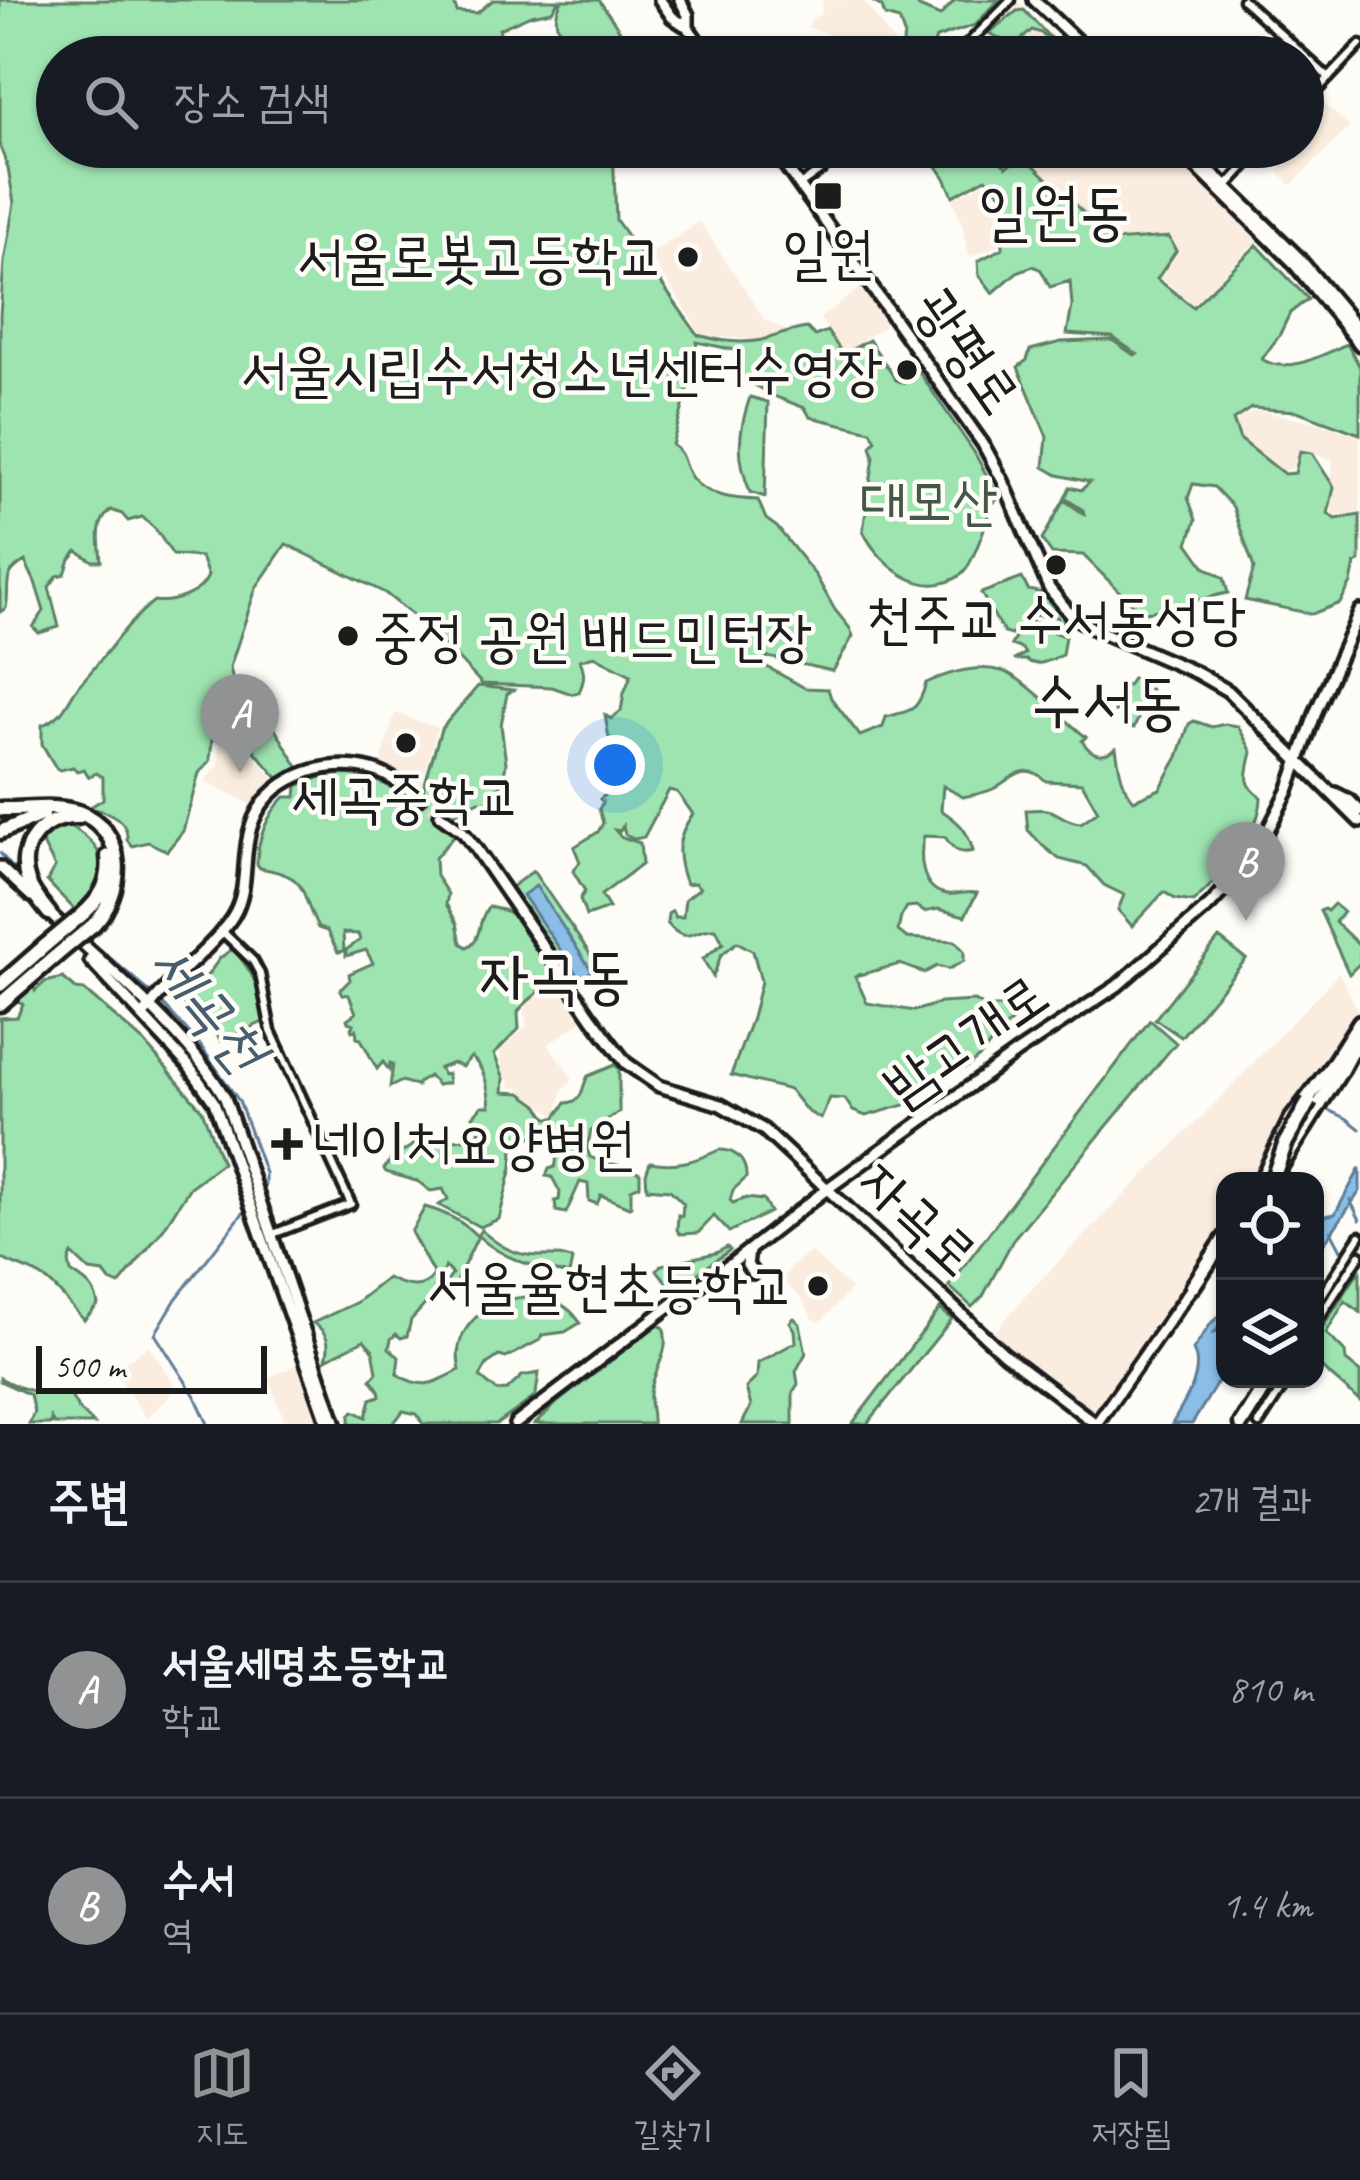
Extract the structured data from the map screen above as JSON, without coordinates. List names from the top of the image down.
{
  "streets": {
    "main road": ["광평로", "밤고개로", "자곡로"]
  },
  "crossings": [
    ["광평로", "밤고개로"],
    ["밤고개로", "자곡로"]
  ],
  "districts": ["일원동", "수서동", "자곡동"],
  "water": ["세곡천"],
  "parks": ["대모산"],
  "places": {
    "transit": ["일원"],
    "other": [
      "서울로봇고등학교",
      "서울시립수서청소년센터수영장",
      "천주교 수서동성당",
      "중정 공원 배드민턴장",
      "세곡중학교",
      "서울율현초등학교"
    ],
    "health": ["네이처요양병원"]
  },
  "scale_bar": "500 m",
  "page": {
    "search": "장소 검색",
    "pins": ["A", "B"],
    "scale": "500 m",
    "heading": ["주변", "2개 결과"],
    "list": [
      {
        "mark": "A",
        "name": "서울세명초등학교",
        "note": "학교",
        "value": "810 m"
      },
      {
        "mark": "B",
        "name": "수서",
        "note": "역",
        "value": "1.4 km"
      }
    ],
    "nav": ["지도", "길찾기", "저장됨"]
  }
}
